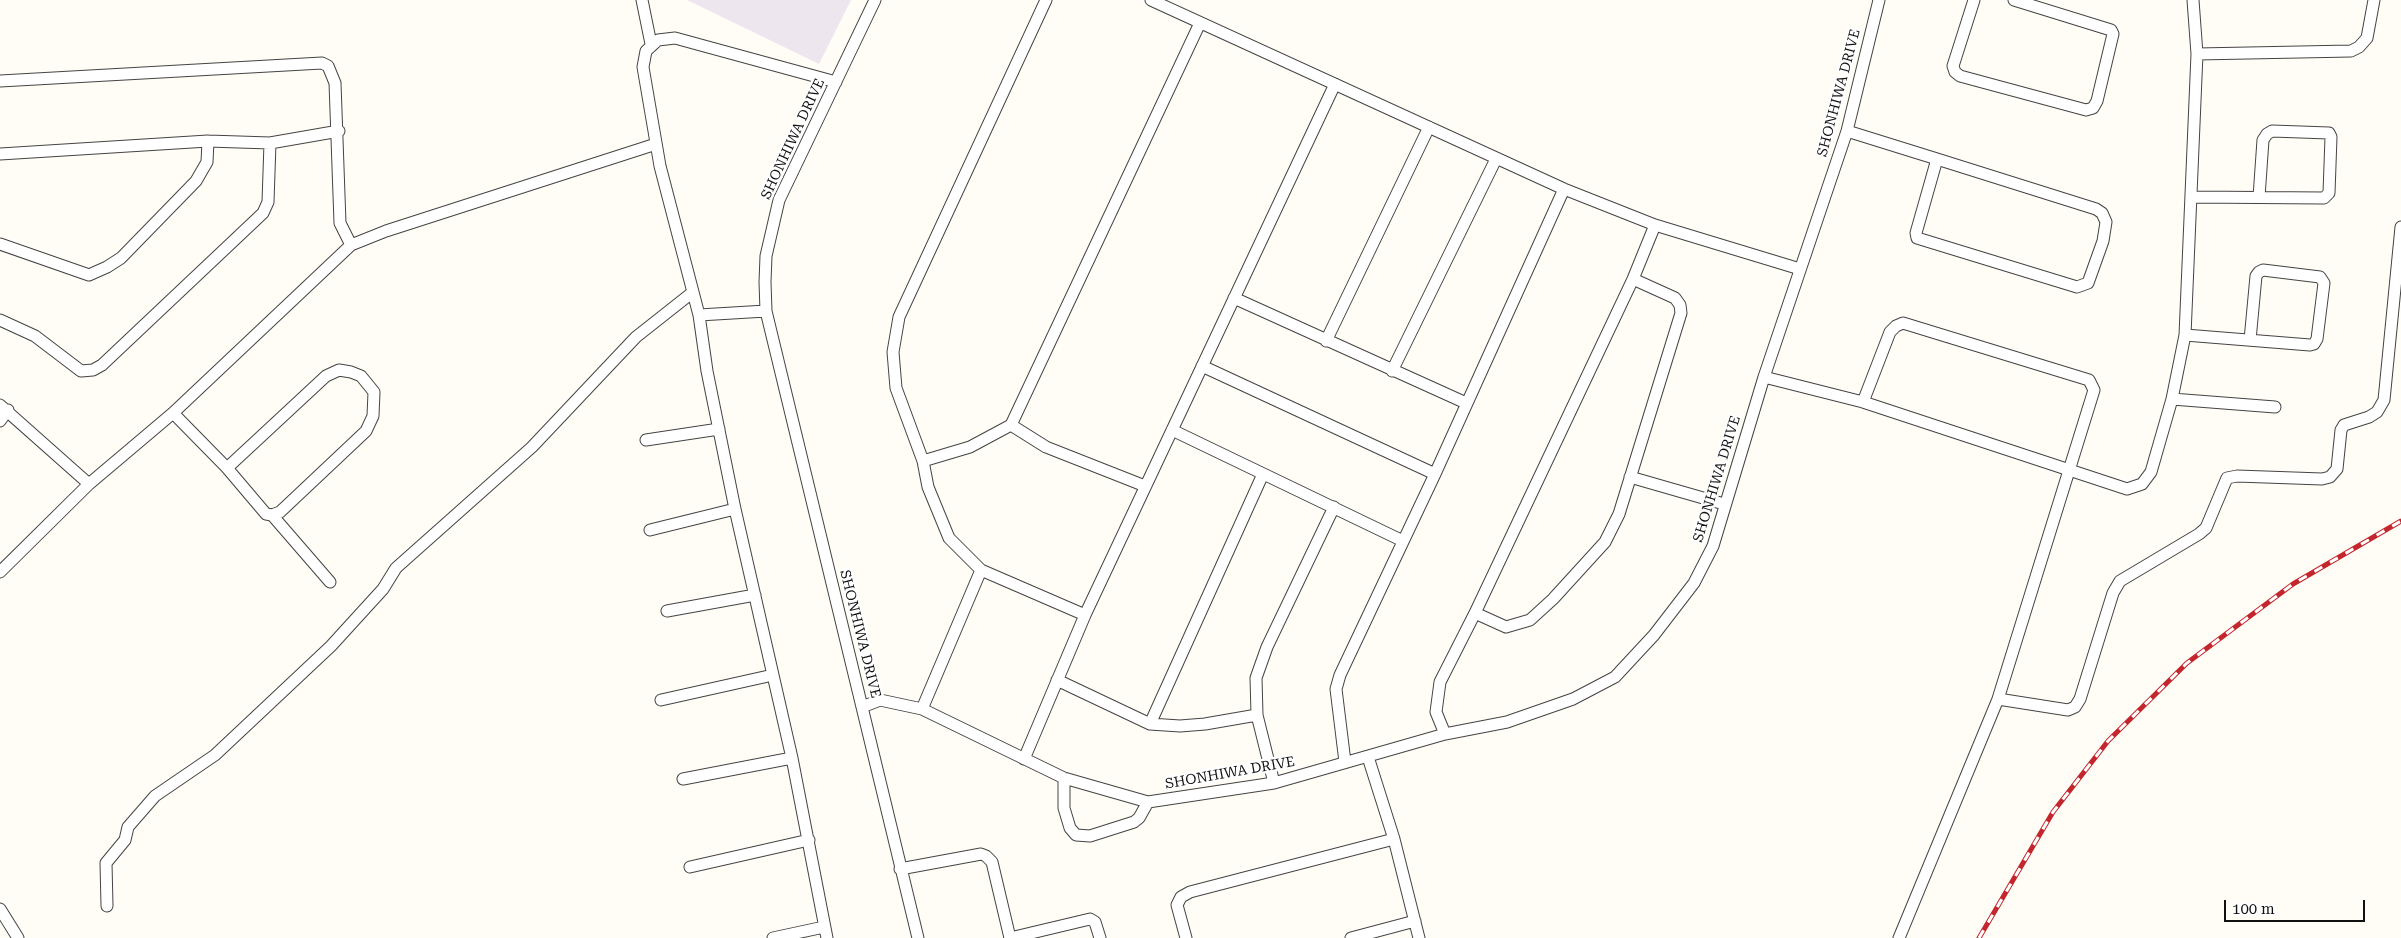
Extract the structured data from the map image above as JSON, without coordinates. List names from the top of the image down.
{
  "streets": {
    "street": ["SHONHIWA DRIVE"]
  },
  "scale_bar": "100 m"
}
